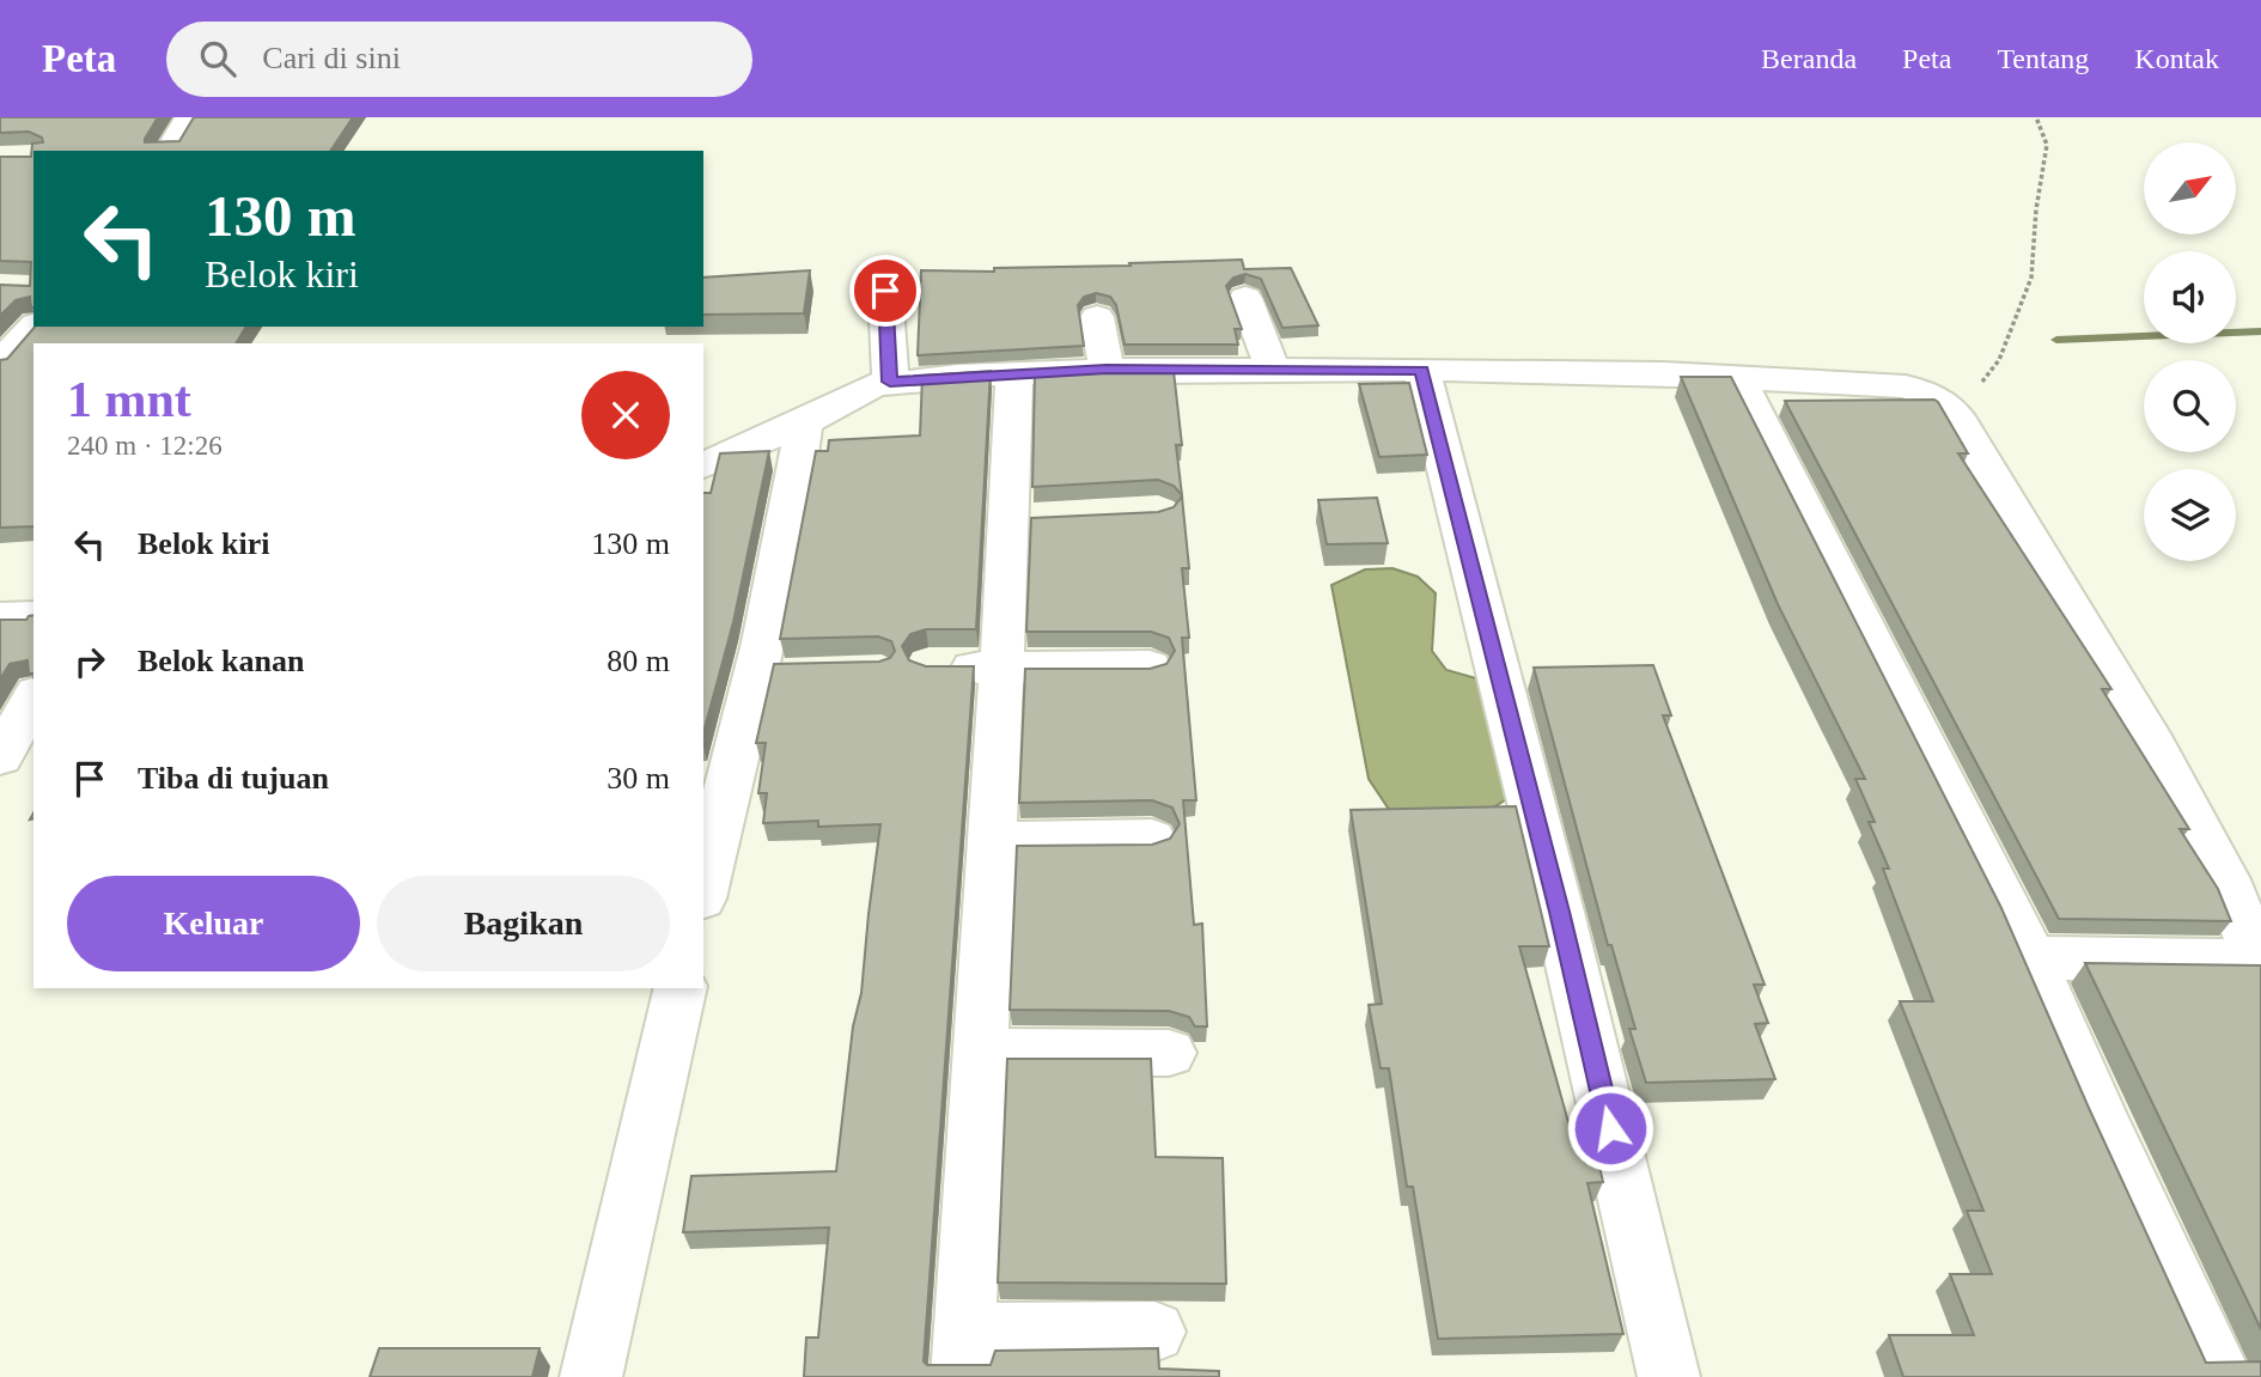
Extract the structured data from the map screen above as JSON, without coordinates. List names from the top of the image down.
{
  "north": "top right",
  "page": {
    "header": "Peta",
    "search": "Cari di sini",
    "nav": [
      "Beranda",
      "Peta",
      "Tentang",
      "Kontak"
    ],
    "turn": ["130 m", "Belok kiri"],
    "heading": ["1 mnt", "240 m · 12:26"],
    "list": [
      {
        "name": "Belok kiri",
        "value": "130 m"
      },
      {
        "name": "Belok kanan",
        "value": "80 m"
      },
      {
        "name": "Tiba di tujuan",
        "value": "30 m"
      }
    ],
    "buttons": ["Keluar", "Bagikan"]
  }
}
